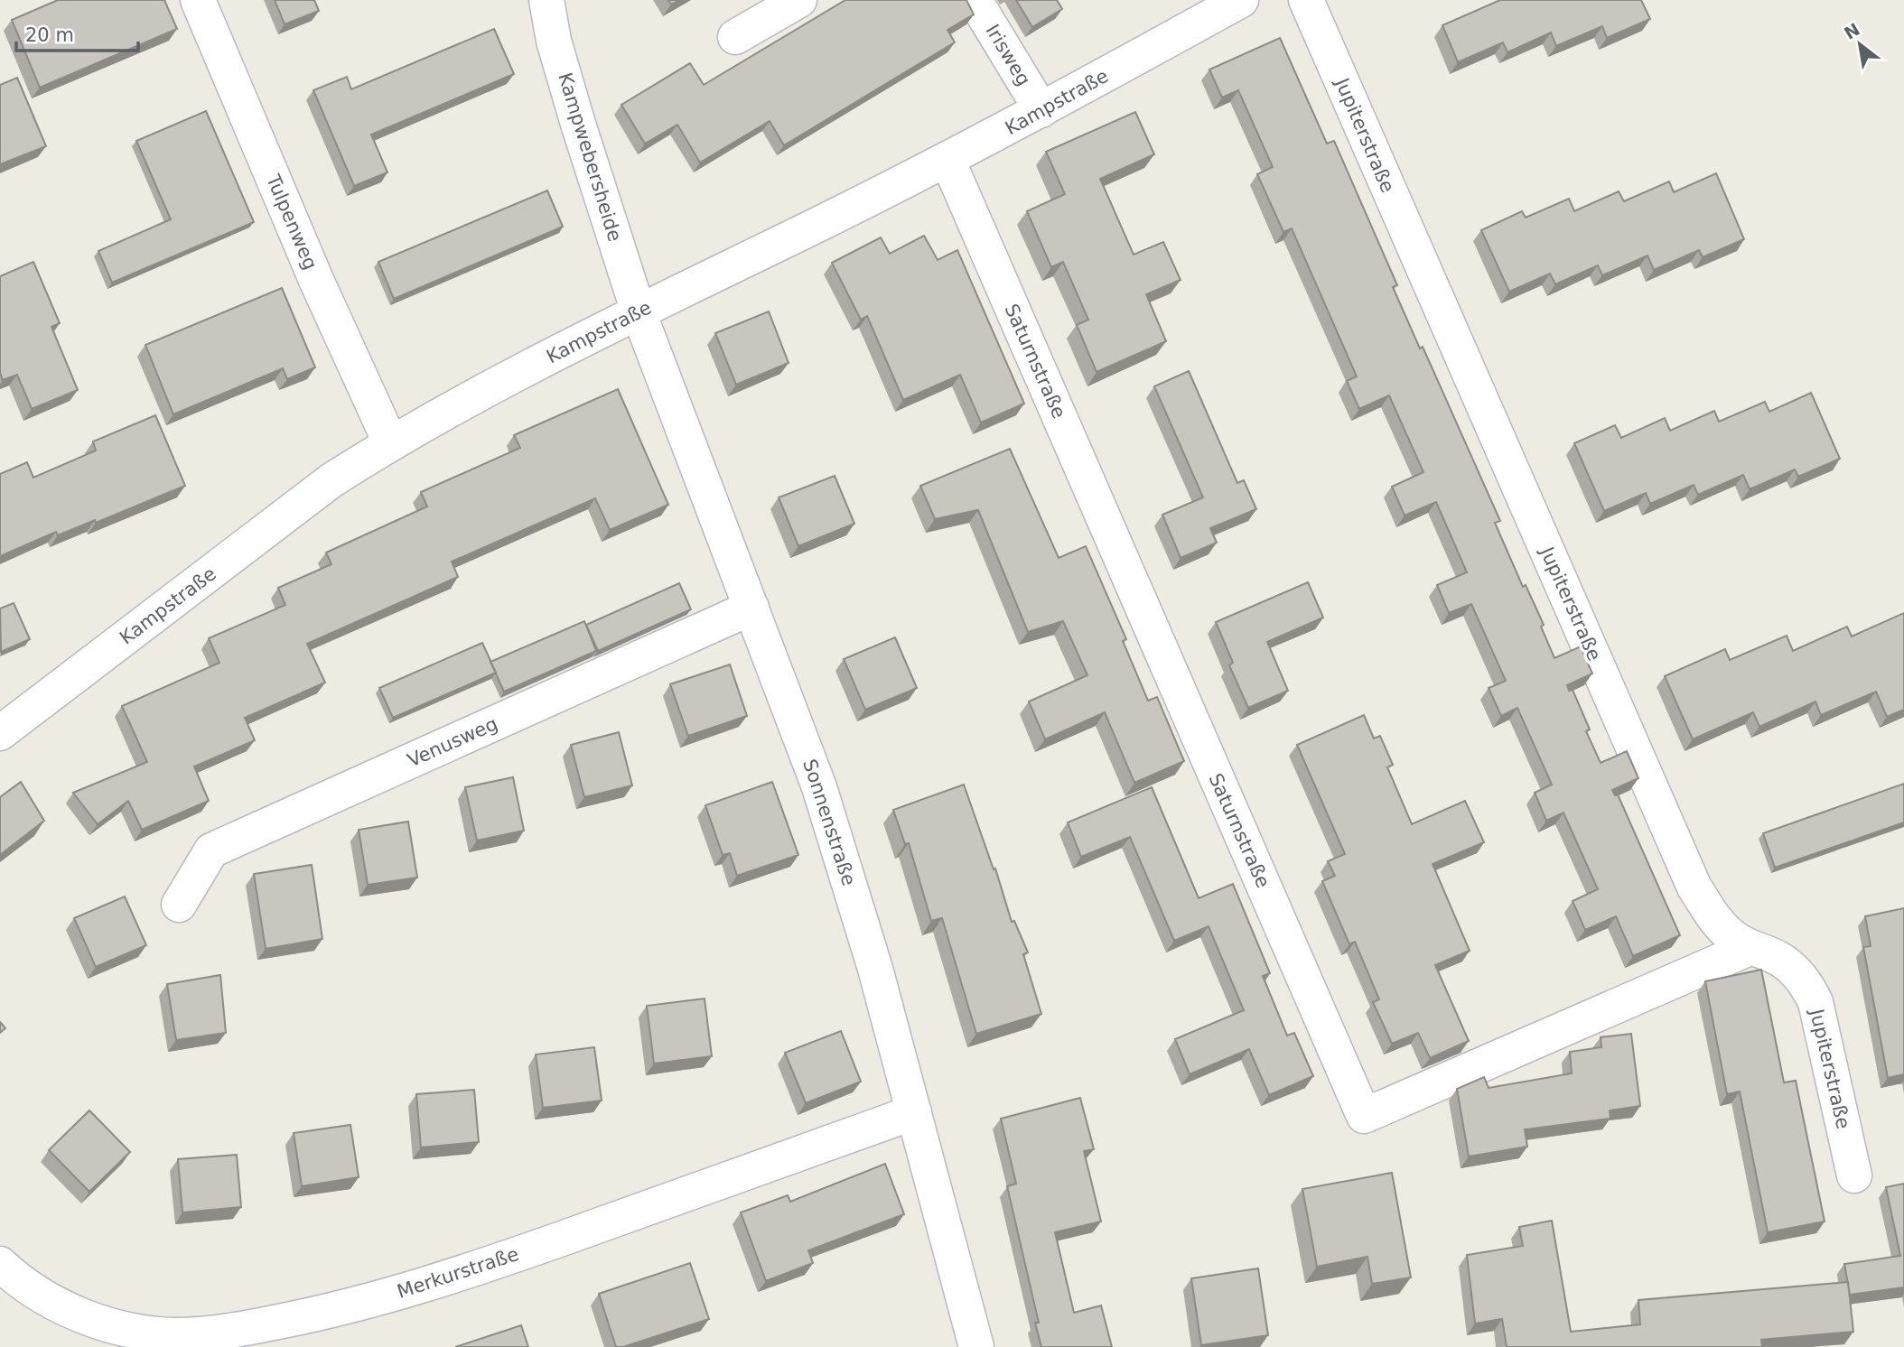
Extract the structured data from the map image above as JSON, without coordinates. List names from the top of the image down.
{
  "streets": {
    "street": [
      "Irisweg",
      "Kampstraße",
      "Jupiterstraße",
      "Kampwebersheide",
      "Tulpenweg",
      "Saturnstraße",
      "Venusweg",
      "Sonnenstraße",
      "Merkurstraße"
    ]
  },
  "crossings": [
    ["Irisweg", "Kampstraße"],
    ["Kampstraße", "Kampwebersheide"],
    ["Kampstraße", "Tulpenweg"],
    ["Kampstraße", "Saturnstraße"],
    ["Kampstraße", "Sonnenstraße"],
    ["Jupiterstraße", "Saturnstraße"],
    ["Kampwebersheide", "Sonnenstraße"],
    ["Venusweg", "Sonnenstraße"],
    ["Sonnenstraße", "Merkurstraße"]
  ],
  "scale_bar": "20 m",
  "north": "top left"
}
